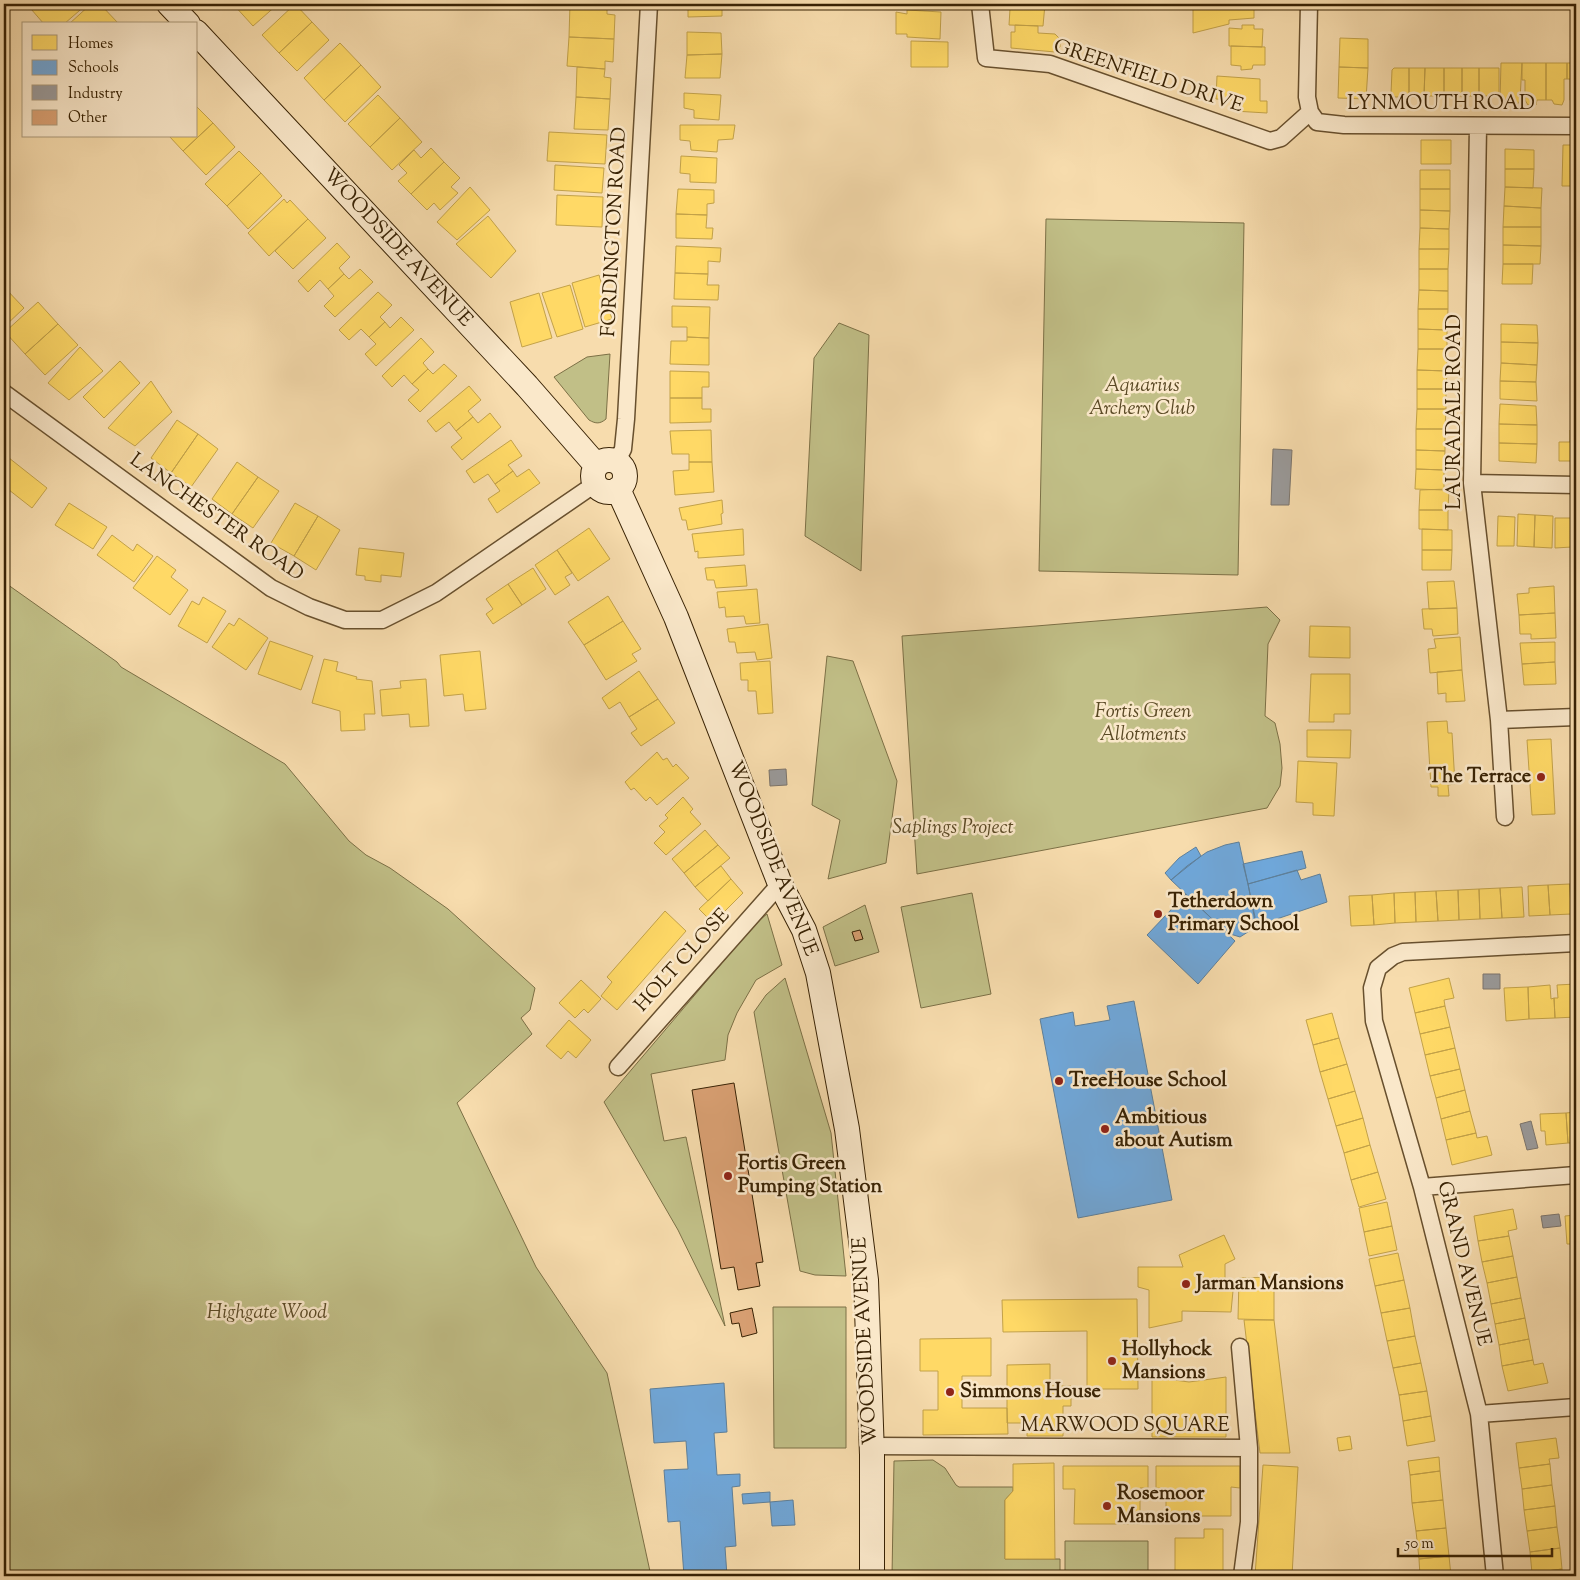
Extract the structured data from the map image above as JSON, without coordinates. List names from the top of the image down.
{
  "streets": {
    "street": [
      "GREENFIELD DRIVE",
      "LYNMOUTH ROAD",
      "FORDINGTON ROAD",
      "WOODSIDE AVENUE",
      "LAURADALE ROAD",
      "LANCHESTER ROAD",
      "HOLT CLOSE",
      "GRAND AVENUE",
      "MARWOOD SQUARE"
    ]
  },
  "crossings": [
    ["GREENFIELD DRIVE", "LYNMOUTH ROAD"],
    ["LYNMOUTH ROAD", "LAURADALE ROAD"],
    ["FORDINGTON ROAD", "WOODSIDE AVENUE"],
    ["FORDINGTON ROAD", "LANCHESTER ROAD"],
    ["WOODSIDE AVENUE", "LANCHESTER ROAD"],
    ["WOODSIDE AVENUE", "HOLT CLOSE"],
    ["WOODSIDE AVENUE", "MARWOOD SQUARE"]
  ],
  "parks": [
    "Aquarius Archery Club",
    "Fortis Green Allotments",
    "Saplings Project",
    "Highgate Wood"
  ],
  "places": [
    "The Terrace",
    "Tetherdown Primary School",
    "TreeHouse School",
    "Ambitious about Autism",
    "Fortis Green Pumping Station",
    "Jarman Mansions",
    "Hollyhock Mansions",
    "Simmons House",
    "Rosemoor Mansions"
  ],
  "legend": [
    "Homes",
    "Schools",
    "Industry",
    "Other"
  ],
  "scale_bar": "50 m"
}
